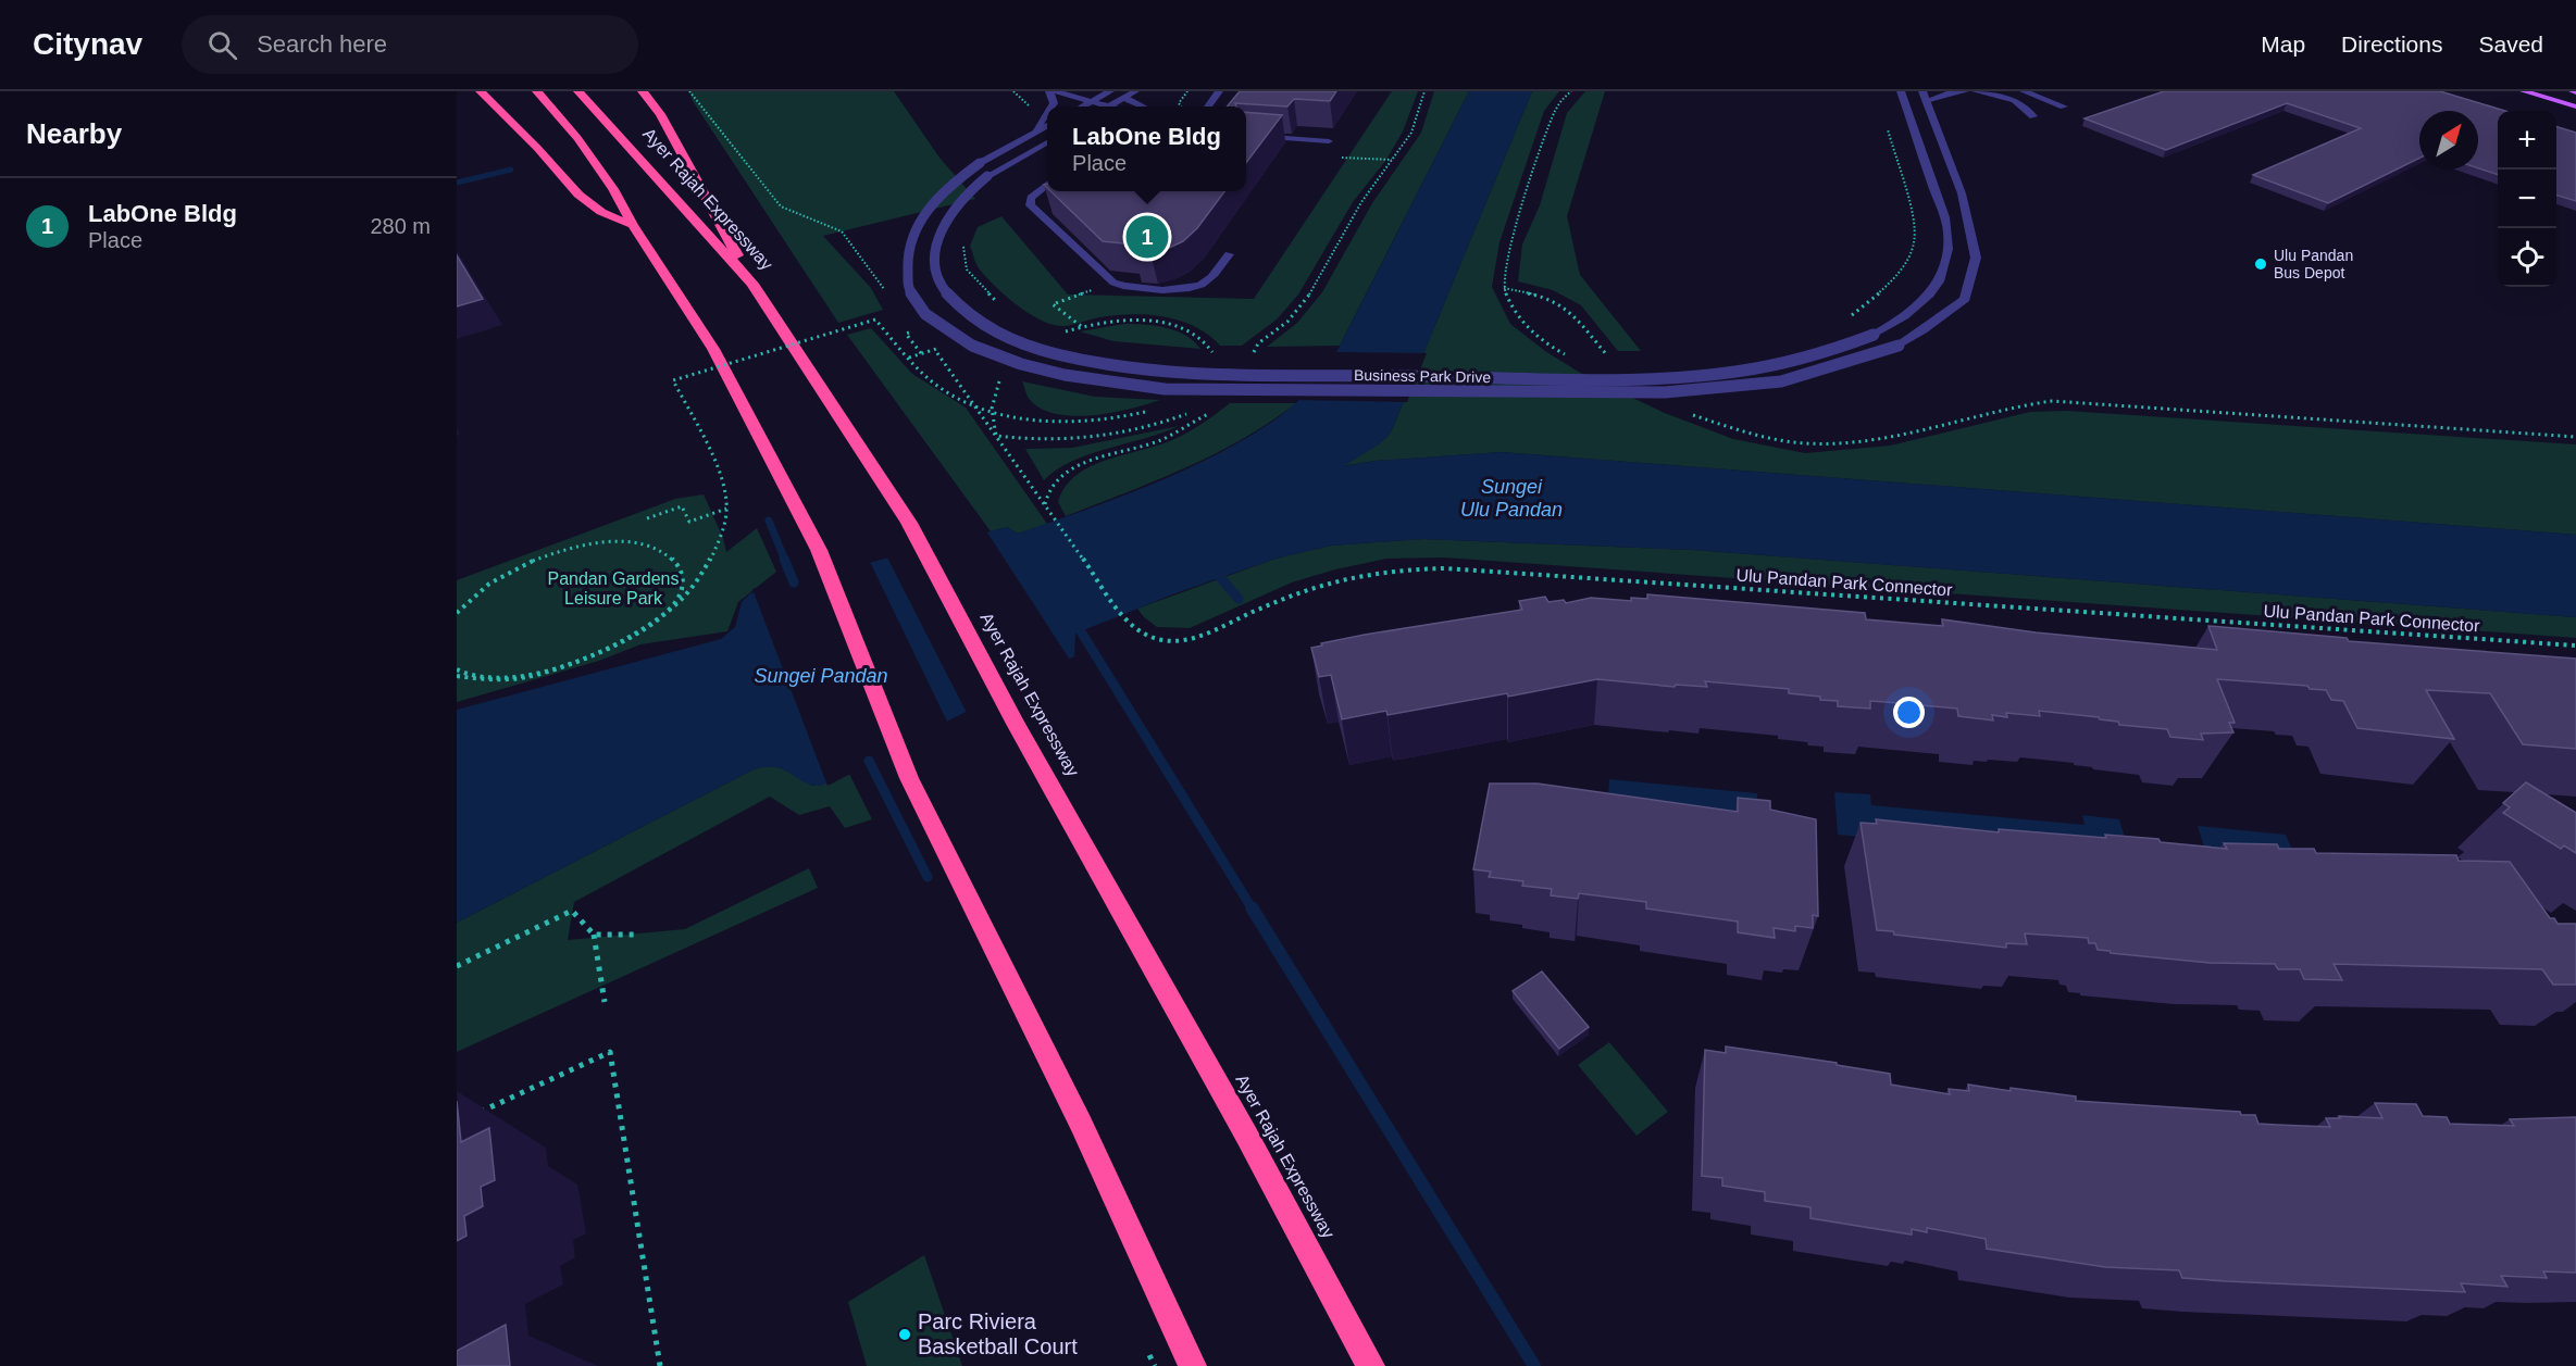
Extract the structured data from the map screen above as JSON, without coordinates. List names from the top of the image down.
{
  "streets": {
    "highway": ["Ayer Rajah Expressway"],
    "street": ["Business Park Drive"],
    "path": ["Ulu Pandan Park Connector"]
  },
  "water": ["Sungei Ulu Pandan", "Sungei Pandan"],
  "parks": ["Pandan Gardens Leisure Park"],
  "places": ["Ulu Pandan Bus Depot", "Parc Riviera Basketball Court"],
  "north": "top right",
  "page": {
    "header": "Citynav",
    "search": "Search here",
    "nav": ["Map", "Directions", "Saved"],
    "heading": "Nearby",
    "popup": ["LabOne Bldg", "Place"],
    "map_buttons": ["+", "−"],
    "list": [
      {
        "mark": "1",
        "name": "LabOne Bldg",
        "note": "Place",
        "value": "280 m"
      }
    ],
    "pins": "1"
  }
}
